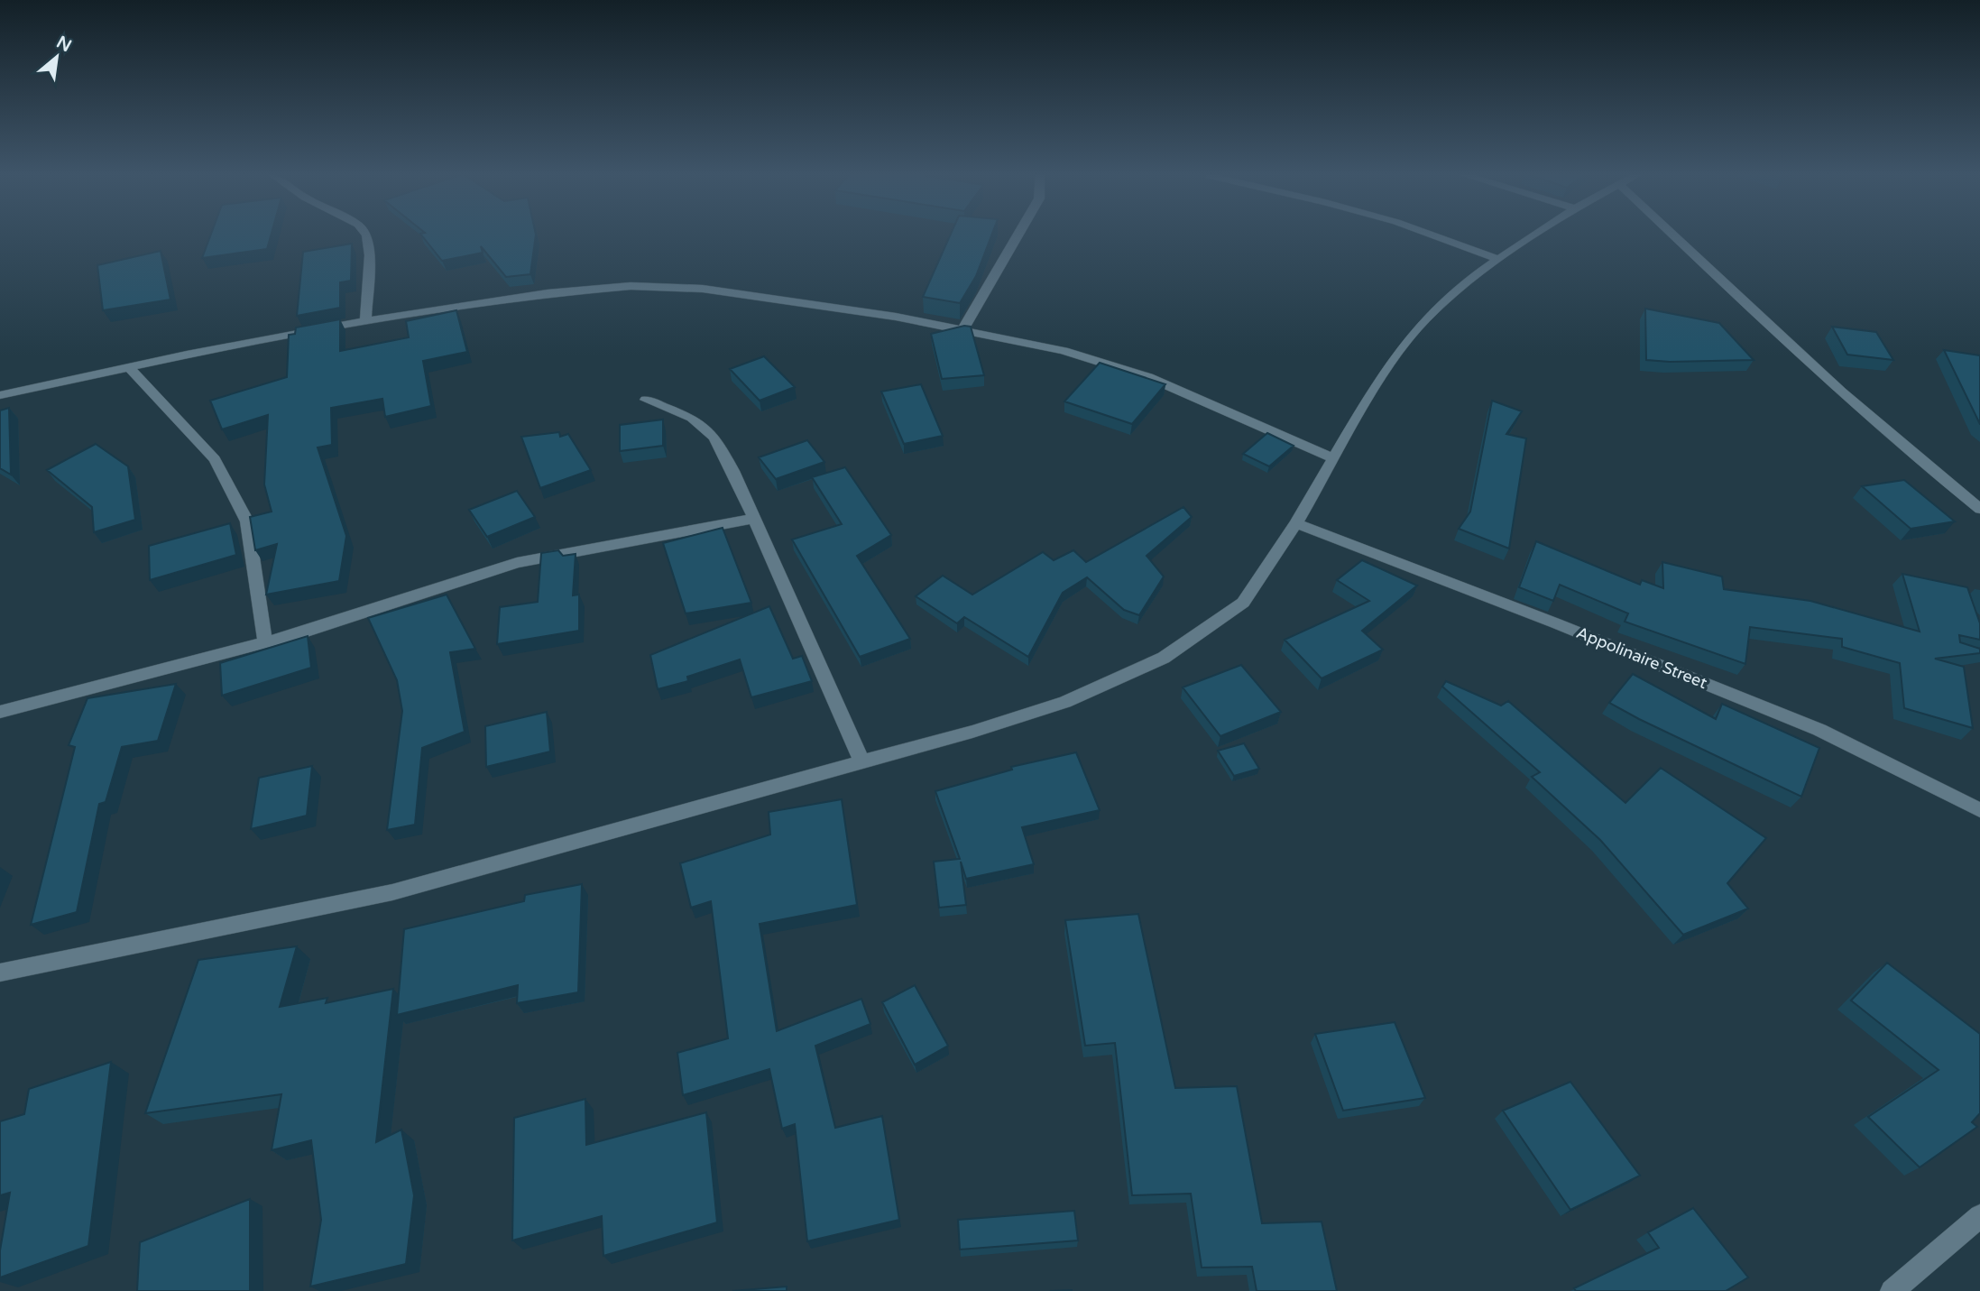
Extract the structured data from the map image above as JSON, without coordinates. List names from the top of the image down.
{
  "streets": {
    "street": ["Appolinaire Street"]
  },
  "north": "top right"
}
